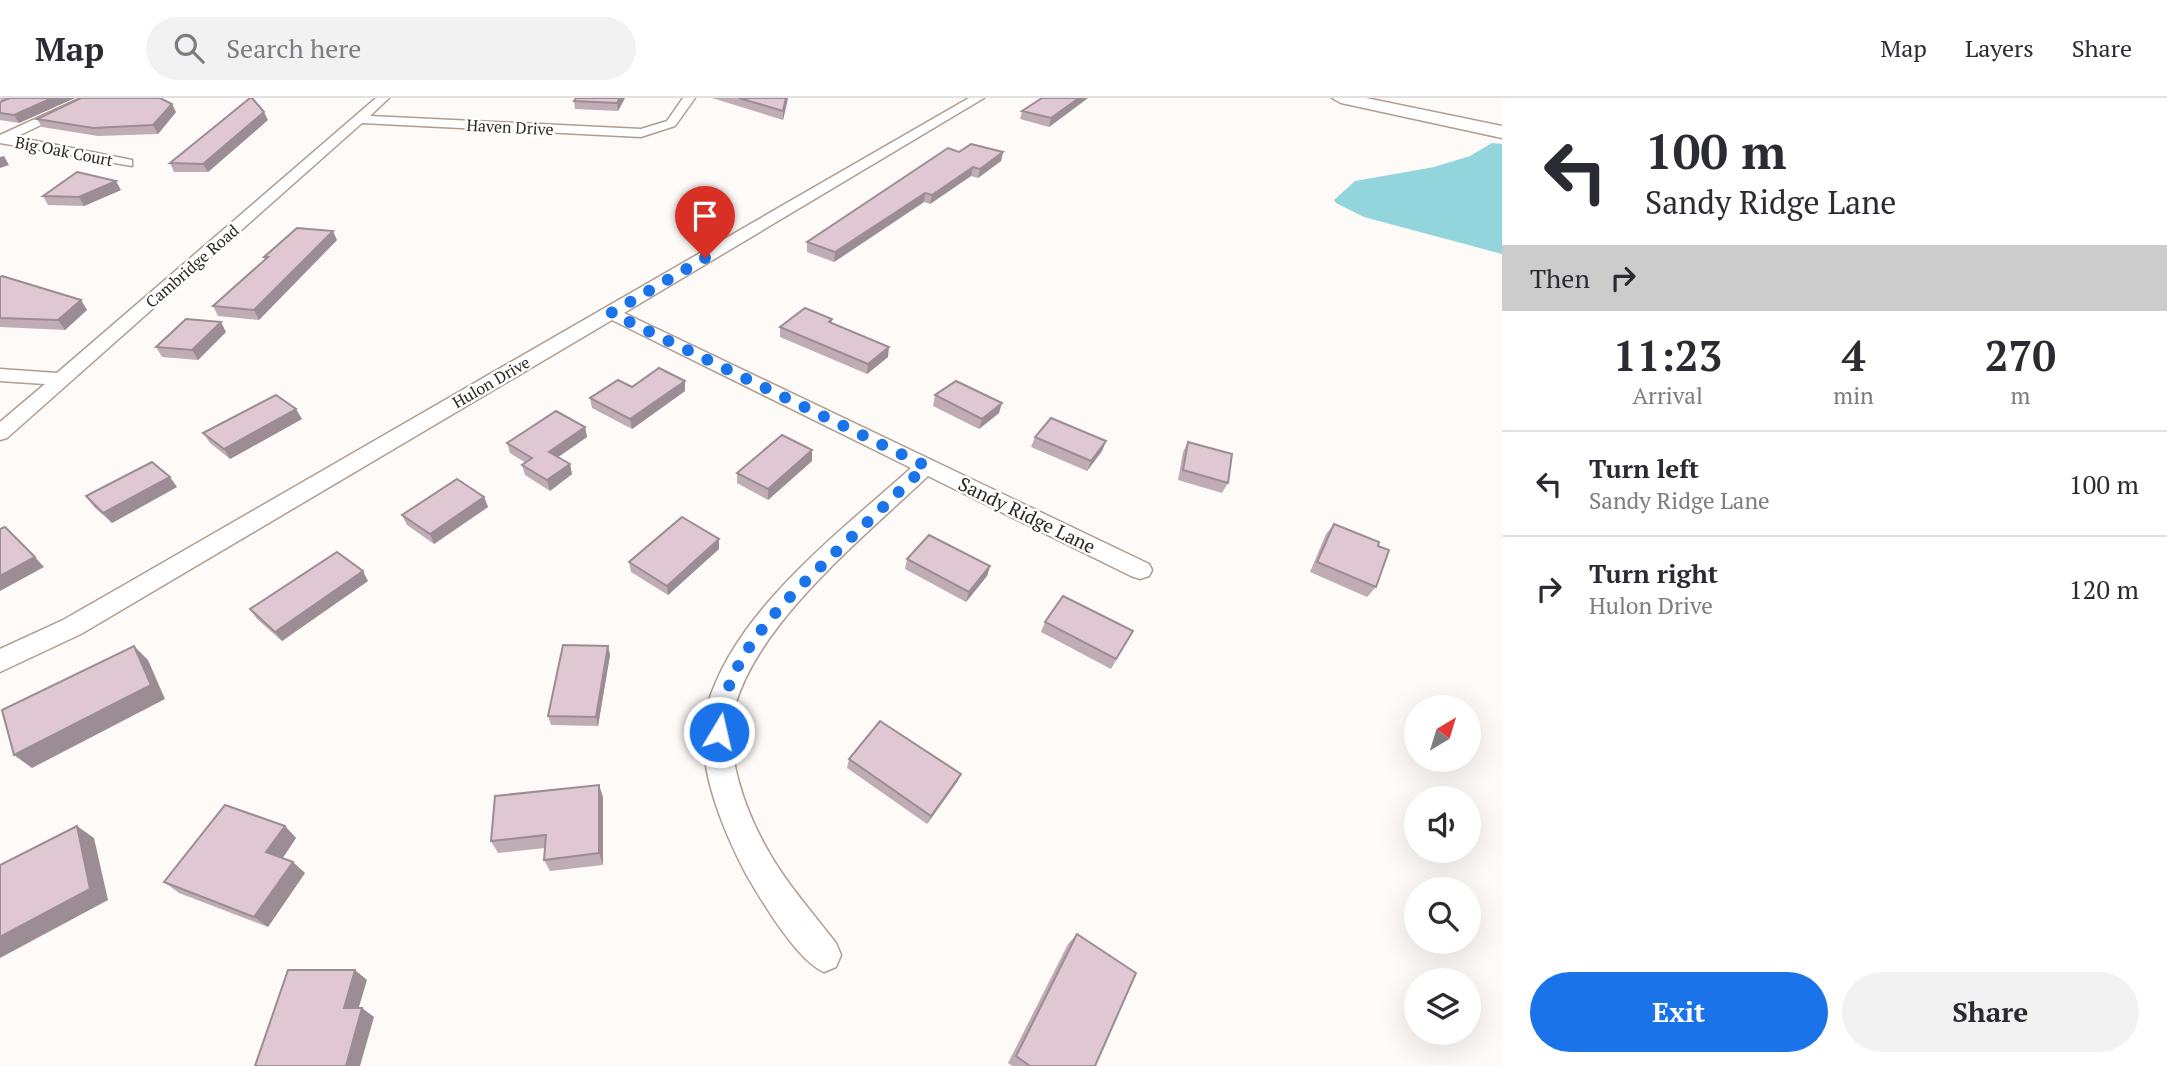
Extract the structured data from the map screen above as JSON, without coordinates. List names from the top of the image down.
{
  "streets": {
    "street": [
      "Haven Drive",
      "Big Oak Court",
      "Cambridge Road",
      "Hulon Drive",
      "Sandy Ridge Lane"
    ]
  },
  "crossings": [
    ["Haven Drive", "Cambridge Road"],
    ["Hulon Drive", "Sandy Ridge Lane"]
  ],
  "north": "top right",
  "page": {
    "header": "Map",
    "search": "Search here",
    "nav": ["Map", "Layers", "Share"],
    "turn": ["100 m", "Sandy Ridge Lane"],
    "then": "Then",
    "eta": [
      "11:23",
      "Arrival",
      "4",
      "min",
      "270",
      "m"
    ],
    "list": [
      {
        "name": "Turn left",
        "note": "Sandy Ridge Lane",
        "value": "100 m"
      },
      {
        "name": "Turn right",
        "note": "Hulon Drive",
        "value": "120 m"
      }
    ],
    "buttons": ["Exit", "Share"]
  }
}
